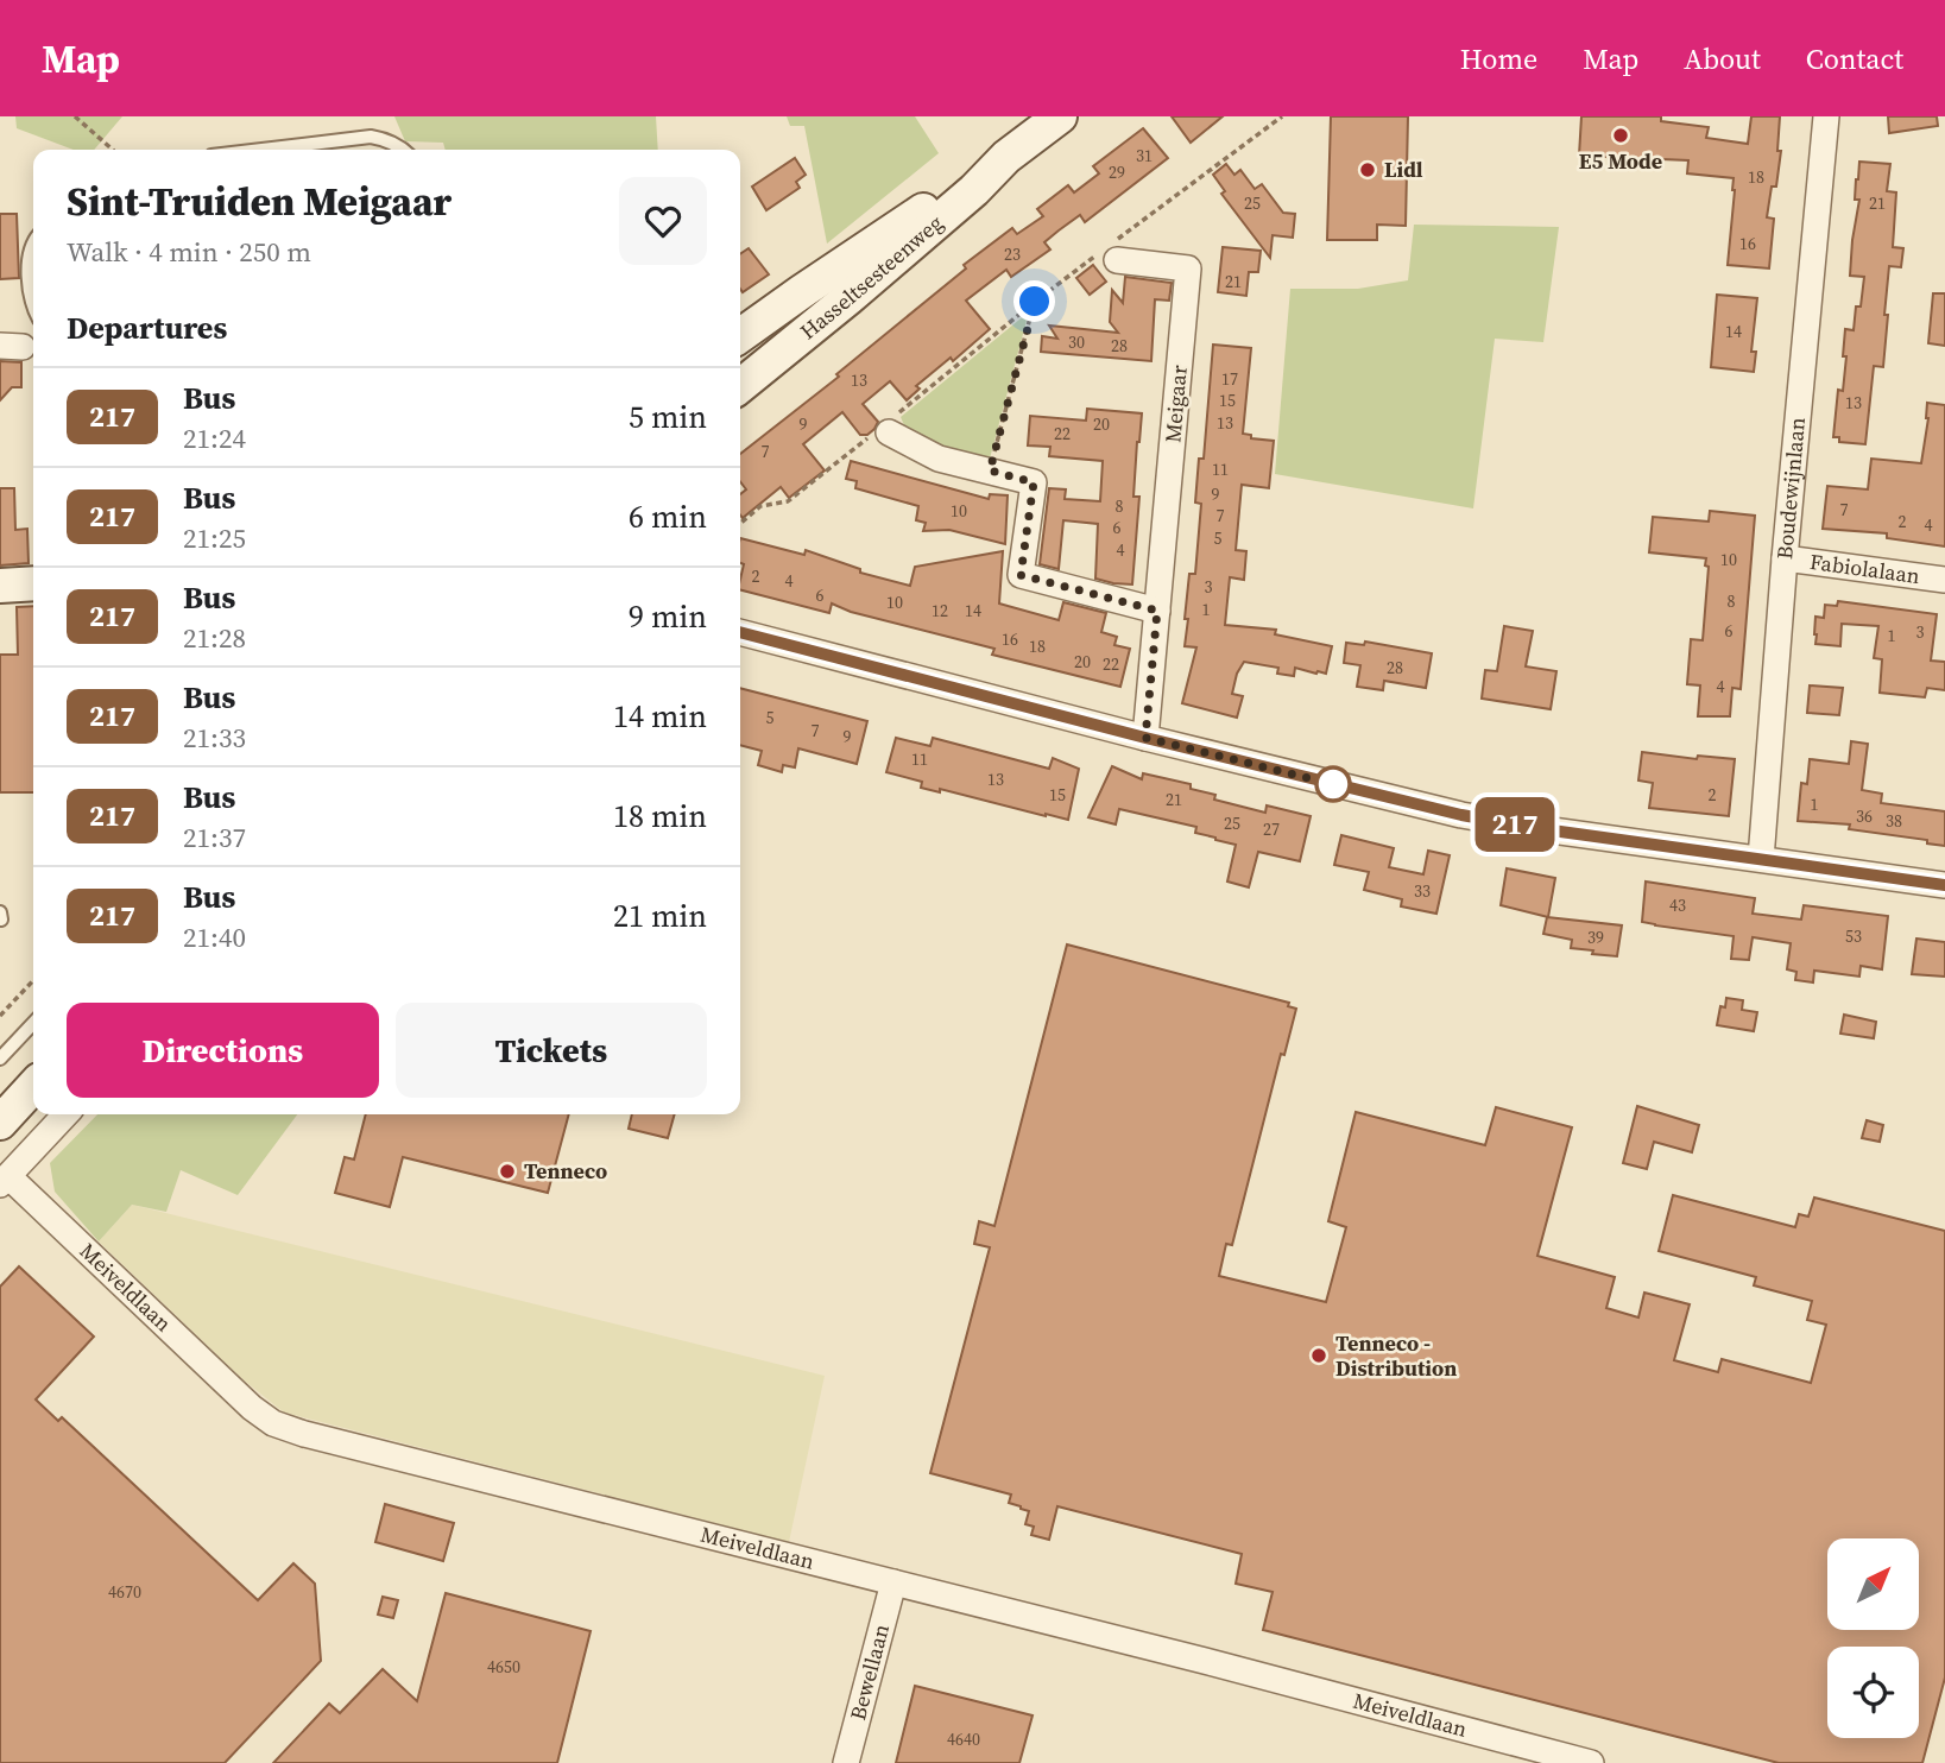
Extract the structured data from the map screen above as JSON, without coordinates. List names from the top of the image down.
{
  "streets": {
    "main road": ["Hasseltsesteenweg"],
    "street": [
      "Meigaar",
      "Boudewijnlaan",
      "Fabiolalaan",
      "Meiveldlaan",
      "Bewellaan"
    ]
  },
  "crossings": [
    ["Boudewijnlaan", "Fabiolalaan"],
    ["Meiveldlaan", "Bewellaan"]
  ],
  "places": [
    "E5 Mode",
    "Lidl",
    "Tenneco",
    "Tenneco - Distribution"
  ],
  "lines": ["bus line 217"],
  "house_numbers": [
    "31",
    "29",
    "18",
    "25",
    "21",
    "16",
    "23",
    "21",
    "14",
    "30",
    "28",
    "17",
    "13",
    "15",
    "13",
    "13",
    "9",
    "20",
    "22",
    "7",
    "11",
    "9",
    "8",
    "7",
    "10",
    "7",
    "2",
    "4",
    "6",
    "5",
    "4",
    "10",
    "2",
    "4",
    "3",
    "6",
    "8",
    "10",
    "1",
    "12",
    "14",
    "6",
    "3",
    "1",
    "16",
    "18",
    "20",
    "22",
    "28",
    "4",
    "5",
    "7",
    "9",
    "11",
    "13",
    "15",
    "2",
    "21",
    "1",
    "36",
    "38",
    "25",
    "27",
    "33",
    "43",
    "53",
    "39",
    "4670",
    "4650",
    "4640"
  ],
  "north": "top right",
  "page": {
    "header": "Map",
    "nav": [
      "Home",
      "Map",
      "About",
      "Contact"
    ],
    "on_map": "217",
    "heading": [
      ["Sint-Truiden Meigaar", "Walk · 4 min · 250 m"],
      "Departures"
    ],
    "list": [
      {
        "mark": "217",
        "name": "Bus",
        "note": "21:24",
        "value": "5 min"
      },
      {
        "mark": "217",
        "name": "Bus",
        "note": "21:25",
        "value": "6 min"
      },
      {
        "mark": "217",
        "name": "Bus",
        "note": "21:28",
        "value": "9 min"
      },
      {
        "mark": "217",
        "name": "Bus",
        "note": "21:33",
        "value": "14 min"
      },
      {
        "mark": "217",
        "name": "Bus",
        "note": "21:37",
        "value": "18 min"
      },
      {
        "mark": "217",
        "name": "Bus",
        "note": "21:40",
        "value": "21 min"
      }
    ],
    "buttons": ["Directions", "Tickets"]
  }
}
